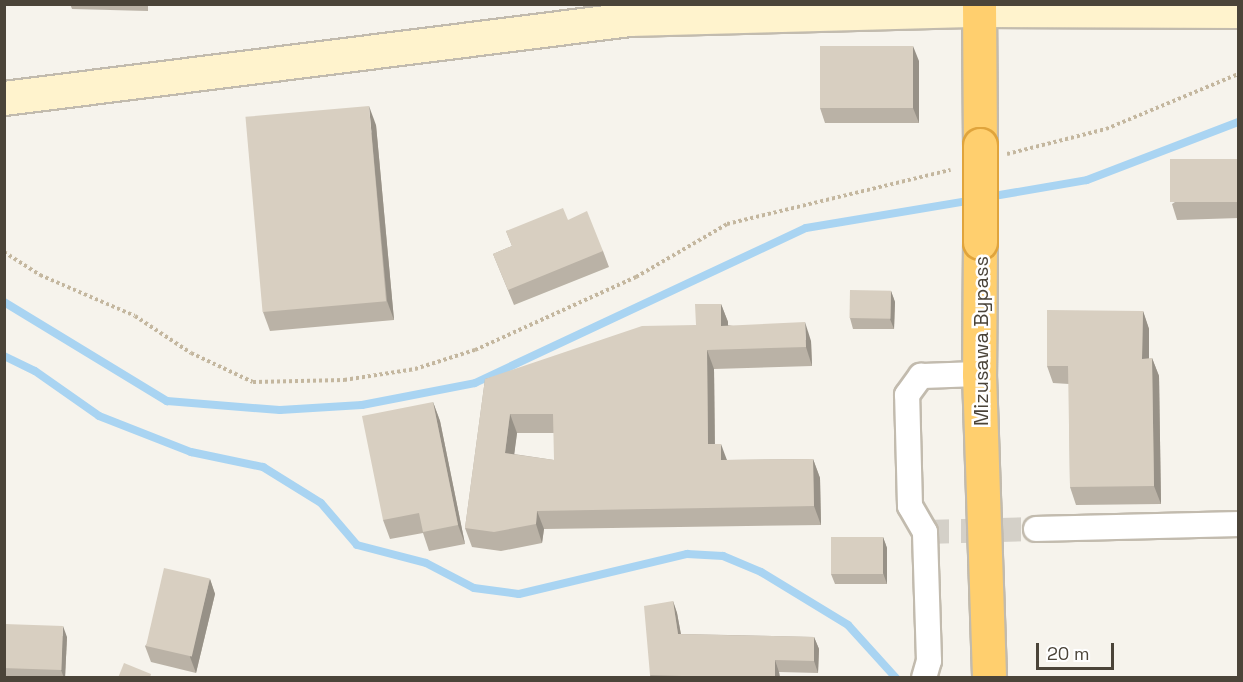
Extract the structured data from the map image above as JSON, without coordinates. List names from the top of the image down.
{
  "streets": {
    "highway": ["Mizusawa Bypass"]
  },
  "scale_bar": "20 m"
}
